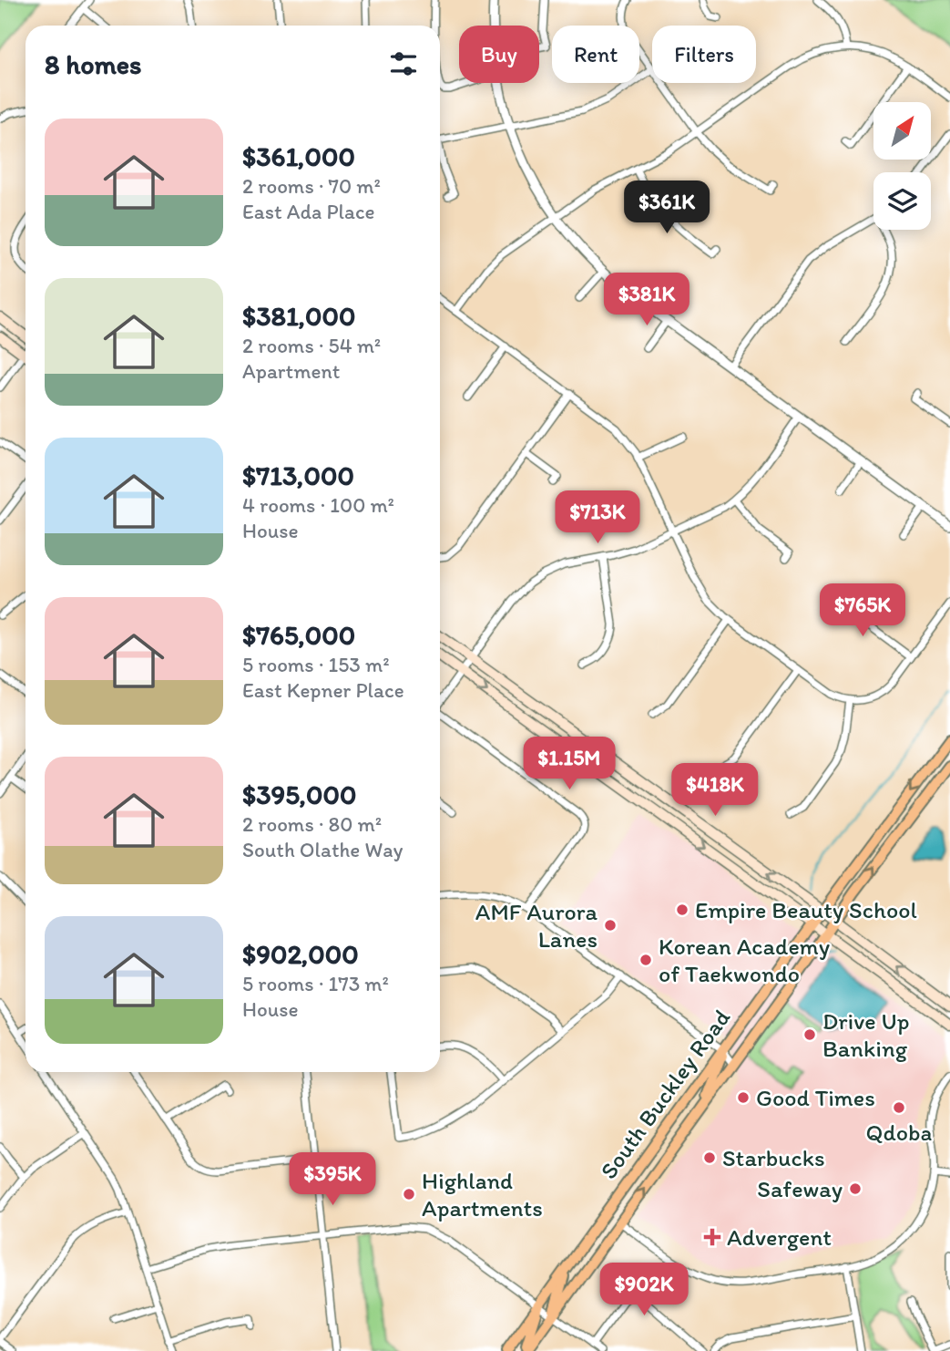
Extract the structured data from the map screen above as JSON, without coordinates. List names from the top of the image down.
{
  "streets": {
    "main road": ["South Buckley Road"]
  },
  "places": {
    "other": [
      "Empire Beauty School",
      "AMF Aurora Lanes",
      "Korean Academy of Taekwondo",
      "Drive Up Banking",
      "Good Times",
      "Qdoba",
      "Starbucks",
      "Safeway",
      "Highland Apartments"
    ],
    "health": ["Advergent"]
  },
  "north": "top right",
  "page": {
    "chip": ["Buy", "Rent", "Filters"],
    "heading": "8 homes",
    "list": [
      {
        "name": "$361,000",
        "note": "2 rooms · 70 m² · East Ada Place"
      },
      {
        "name": "$381,000",
        "note": "2 rooms · 54 m² · Apartment"
      },
      {
        "name": "$713,000",
        "note": "4 rooms · 100 m² · House"
      },
      {
        "name": "$765,000",
        "note": "5 rooms · 153 m² · East Kepner Place"
      },
      {
        "name": "$395,000",
        "note": "2 rooms · 80 m² · South Olathe Way"
      },
      {
        "name": "$902,000",
        "note": "5 rooms · 173 m² · House"
      }
    ],
    "price": [
      "$361K",
      "$381K",
      "$713K",
      "$765K",
      "$1.15M",
      "$418K",
      "$395K",
      "$902K"
    ]
  }
}
